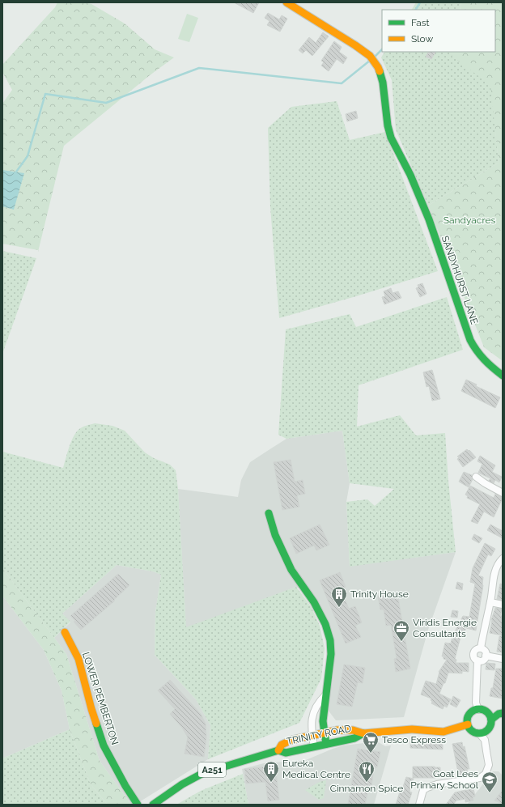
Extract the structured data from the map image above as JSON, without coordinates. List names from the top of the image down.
{
  "streets": {
    "street": [
      "SANDYHURST LANE",
      "LOWER PEMBERTON",
      "TRINITY ROAD",
      "A251"
    ]
  },
  "parks": ["Sandyacres"],
  "places": {
    "building": ["Trinity House", "Eureka Medical Centre"],
    "office": ["Viridis Energie Consultants"],
    "supermarket": ["Tesco Express"],
    "restaurant": ["Cinnamon Spice"],
    "school or university": ["Goat Lees Primary School"]
  },
  "legend": ["Fast", "Slow"]
}
